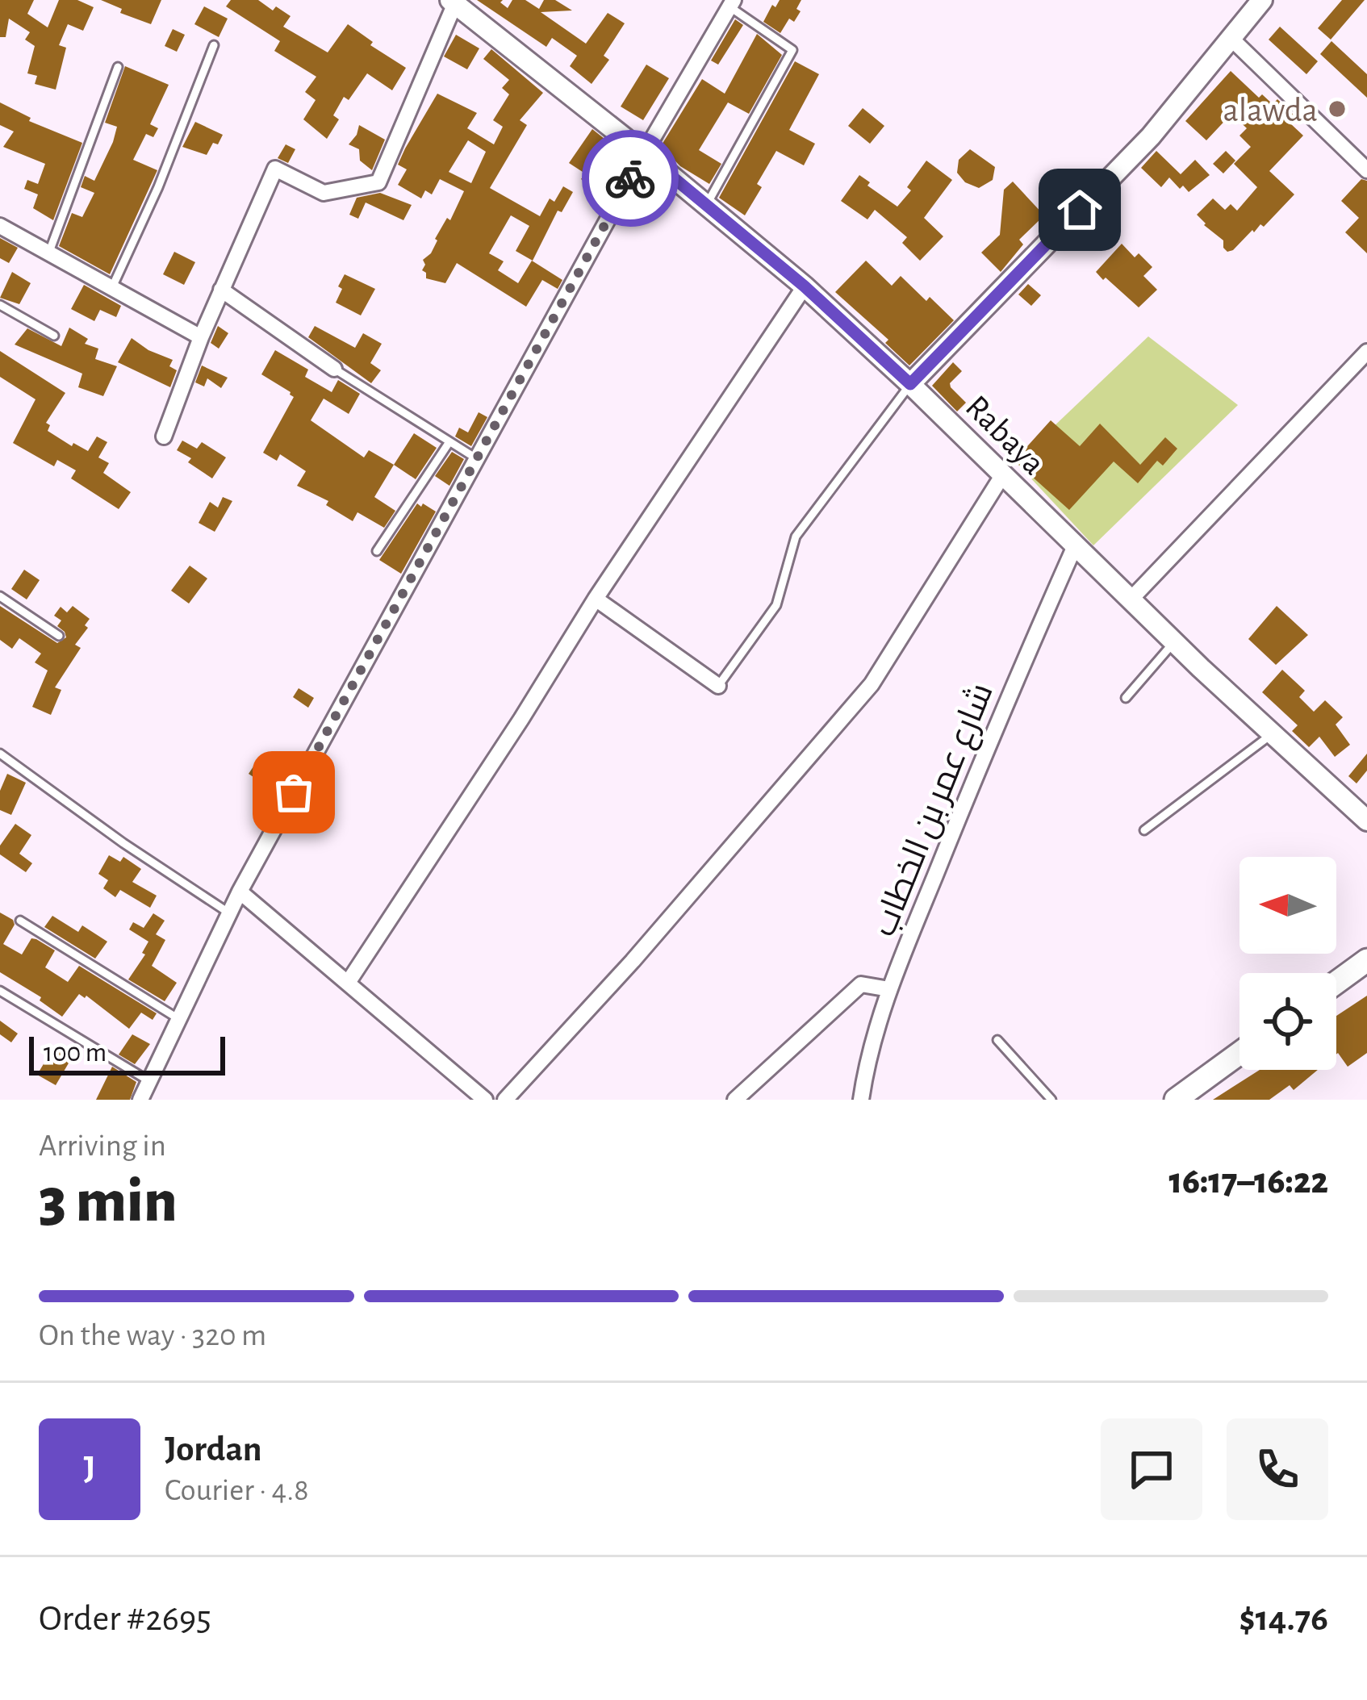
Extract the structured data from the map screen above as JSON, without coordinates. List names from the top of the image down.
{
  "streets": {
    "street": ["Rabaya", "شارع عمر بن الخطاب"]
  },
  "crossings": [
    ["Rabaya", "شارع عمر بن الخطاب"]
  ],
  "places": ["alawda"],
  "scale_bar": "100 m",
  "north": "left",
  "page": {
    "scale": "100 m",
    "heading": ["3 min", "Arriving in", "16:17–16:22"],
    "panel": [
      "Jordan",
      "Courier · 4.8",
      "Order #2695",
      "$14.76"
    ],
    "bar": "On the way · 320 m",
    "round": "J"
  }
}
